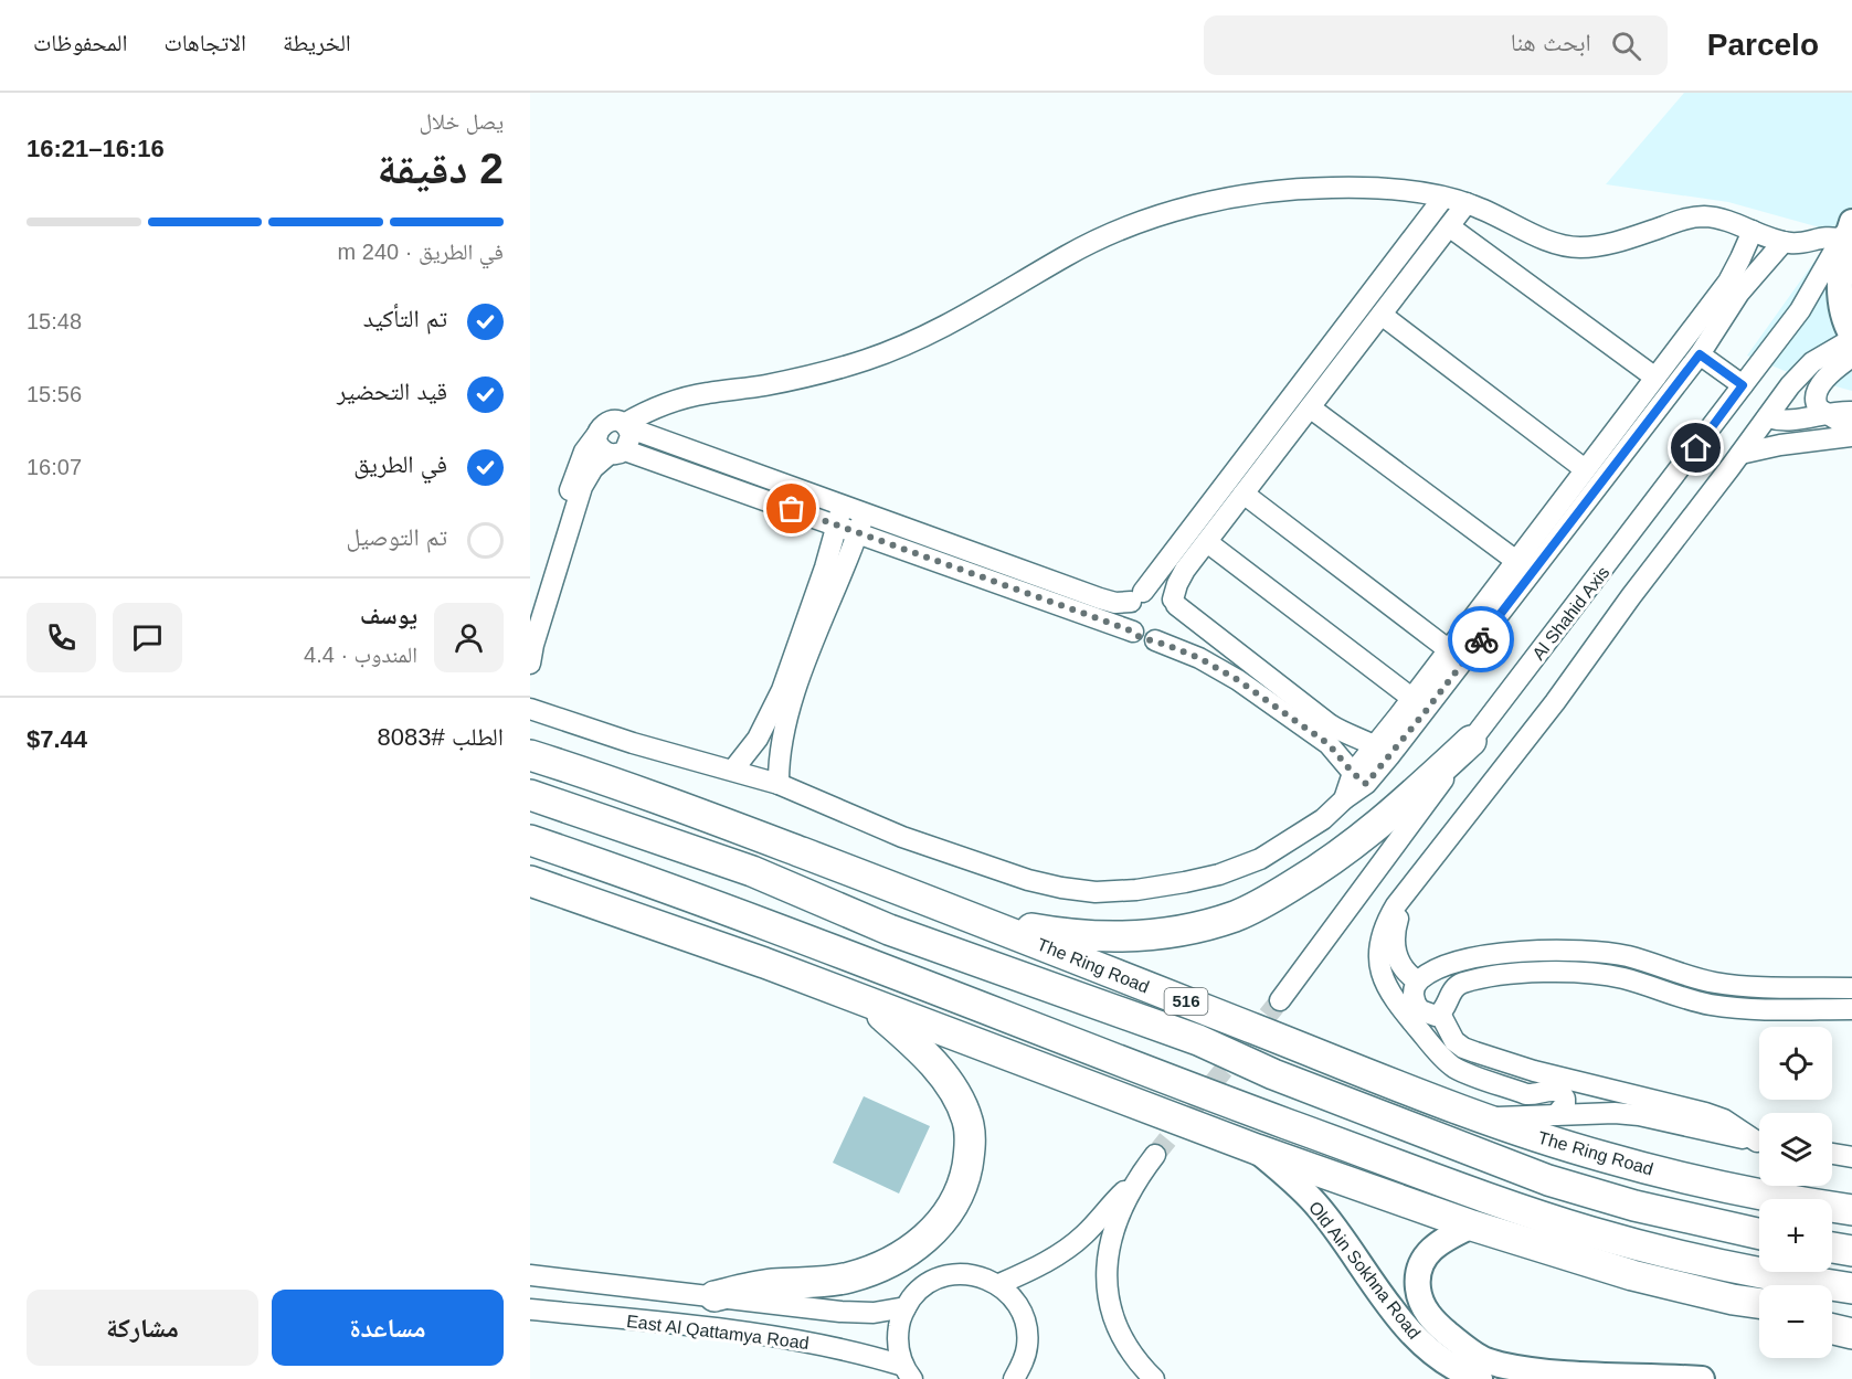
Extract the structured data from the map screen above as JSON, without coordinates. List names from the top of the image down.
{
  "streets": {
    "highway": ["The Ring Road", "516"],
    "main road": ["Old Ain Sokhna Road"],
    "street": ["Al Shahid Axis", "East Al Qattamya Road"]
  },
  "page": {
    "header": "Parcelo",
    "search": "ابحث هنا",
    "nav": ["الخريطة", "الاتجاهات", "المحفوظات"],
    "heading": ["2 دقيقة", "يصل خلال", "16:16–16:21"],
    "panel": [
      "يوسف",
      "المندوب · 4.4",
      "الطلب #8083",
      "$7.44"
    ],
    "bar": "في الطريق · 240 m",
    "list": [
      ["تم التأكيد", "15:48"],
      ["قيد التحضير", "15:56"],
      ["في الطريق", "16:07"],
      "تم التوصيل"
    ],
    "map_buttons": ["+", "−"],
    "buttons": ["مساعدة", "مشاركة"]
  }
}
